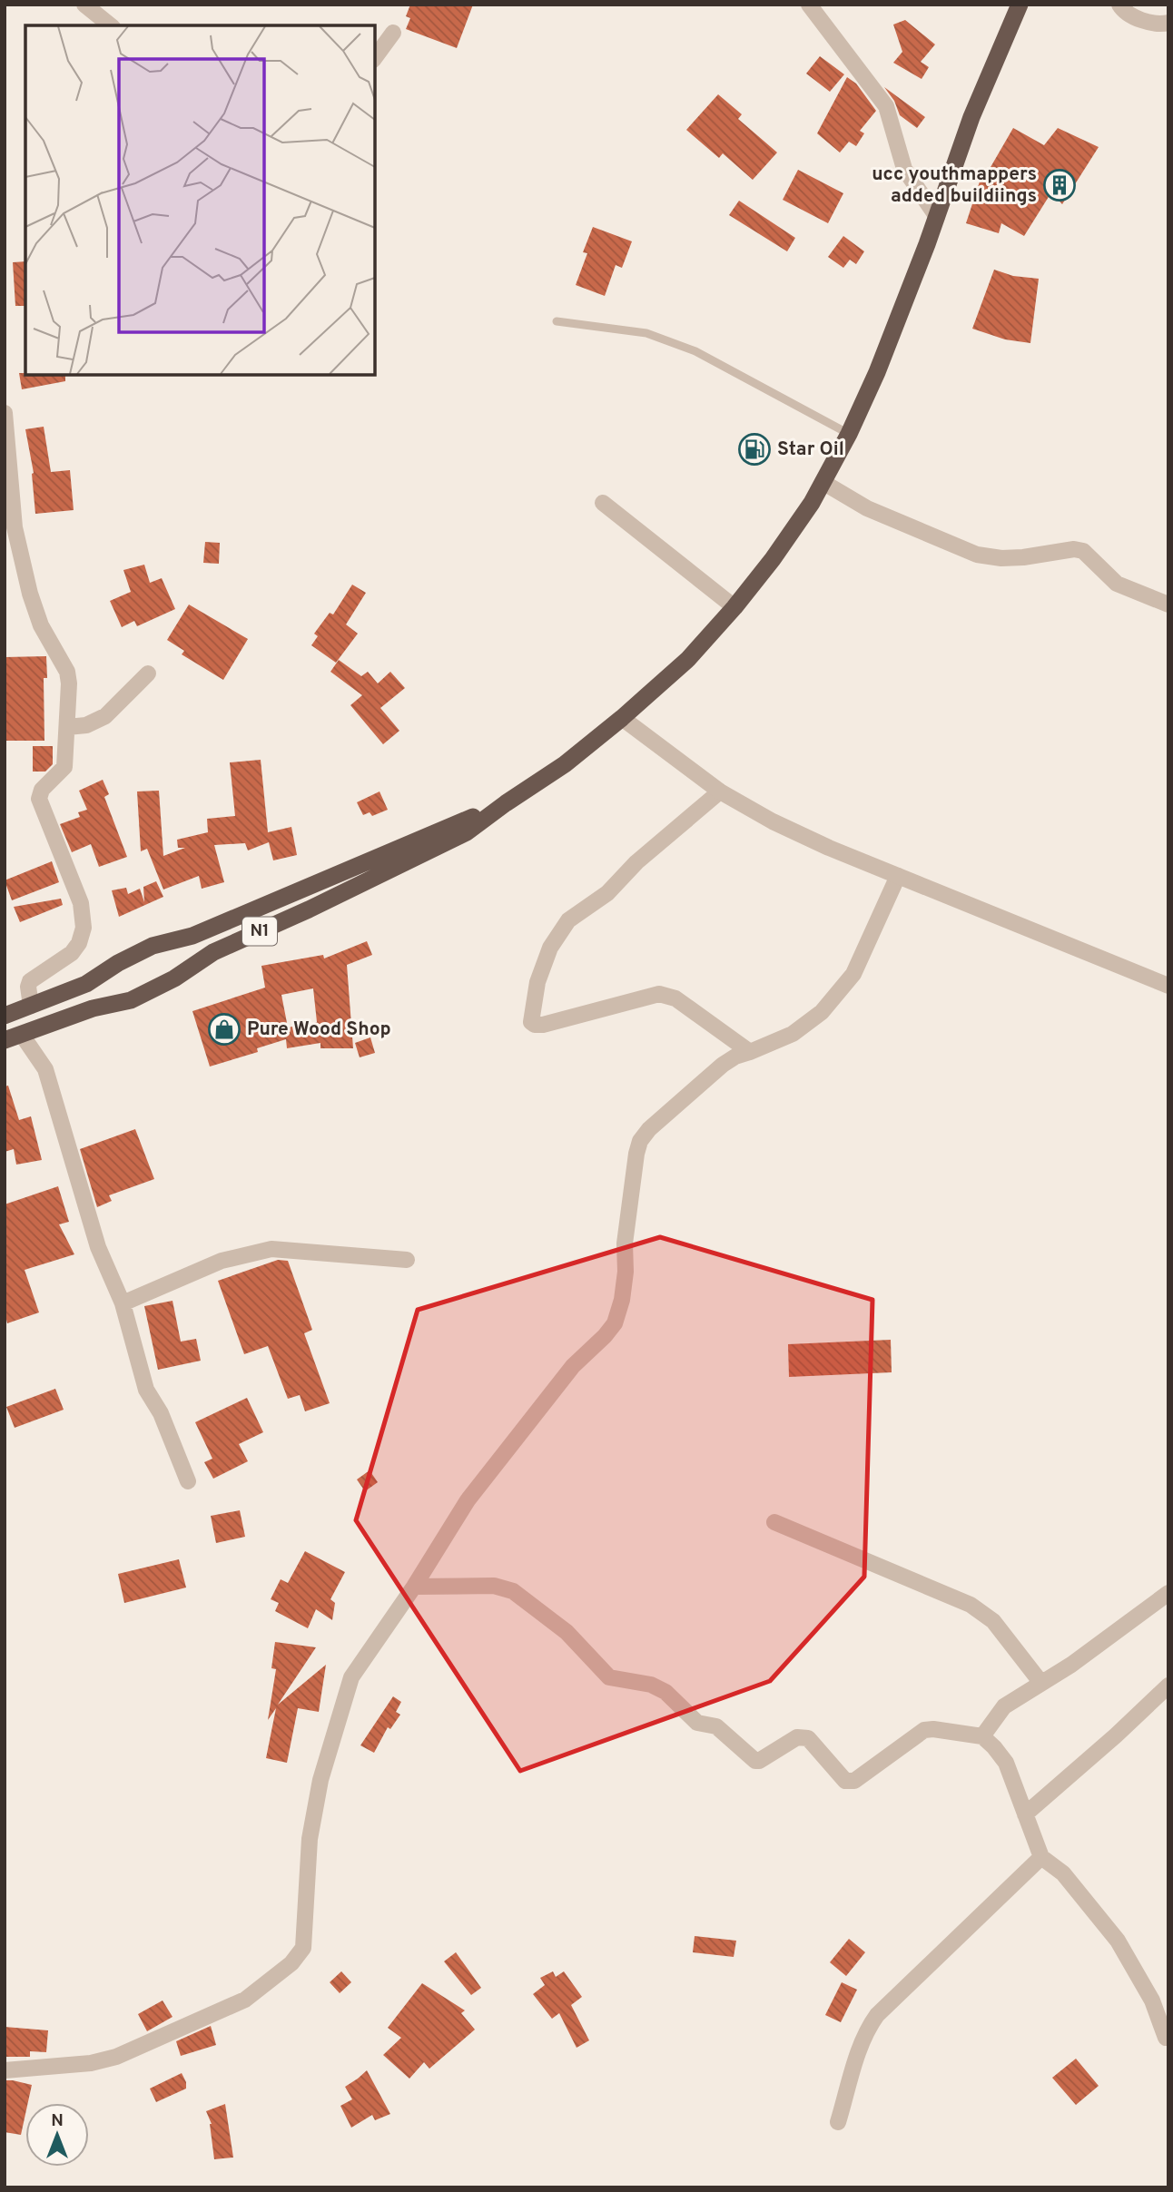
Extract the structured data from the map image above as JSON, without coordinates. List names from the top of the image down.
{
  "streets": {
    "highway": ["N1"]
  },
  "places": {
    "building": ["ucc youthmappers added buildiings"],
    "fuel station": ["Star Oil"],
    "shop": ["Pure Wood Shop"]
  },
  "north": "top"
}
